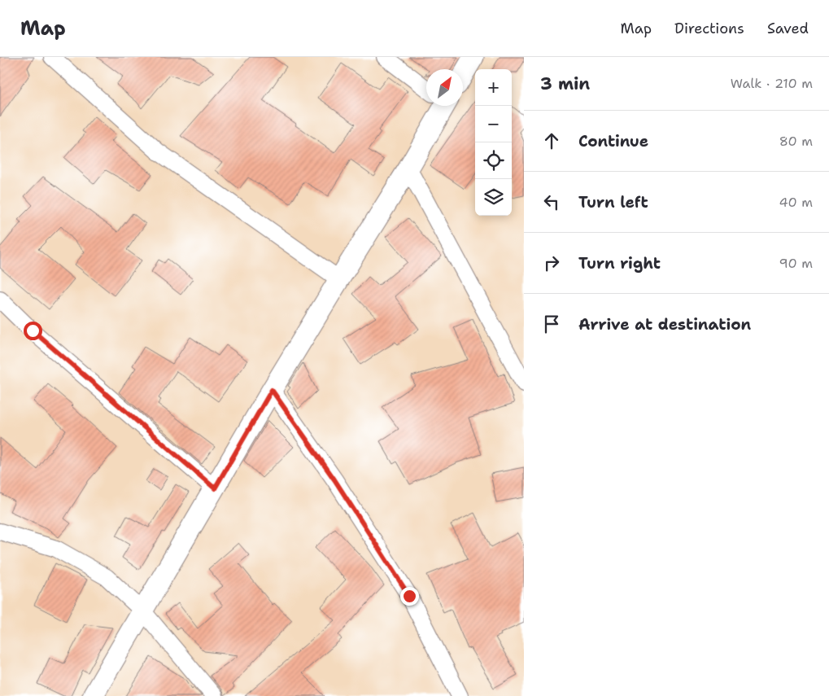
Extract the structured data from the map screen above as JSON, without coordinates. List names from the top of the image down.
{
  "north": "top right",
  "page": {
    "header": "Map",
    "nav": ["Map", "Directions", "Saved"],
    "heading": ["3 min", "Walk · 210 m"],
    "map_buttons": ["+", "−"],
    "list": [
      ["Continue", "80 m"],
      ["Turn left", "40 m"],
      ["Turn right", "90 m"],
      "Arrive at destination"
    ]
  }
}
